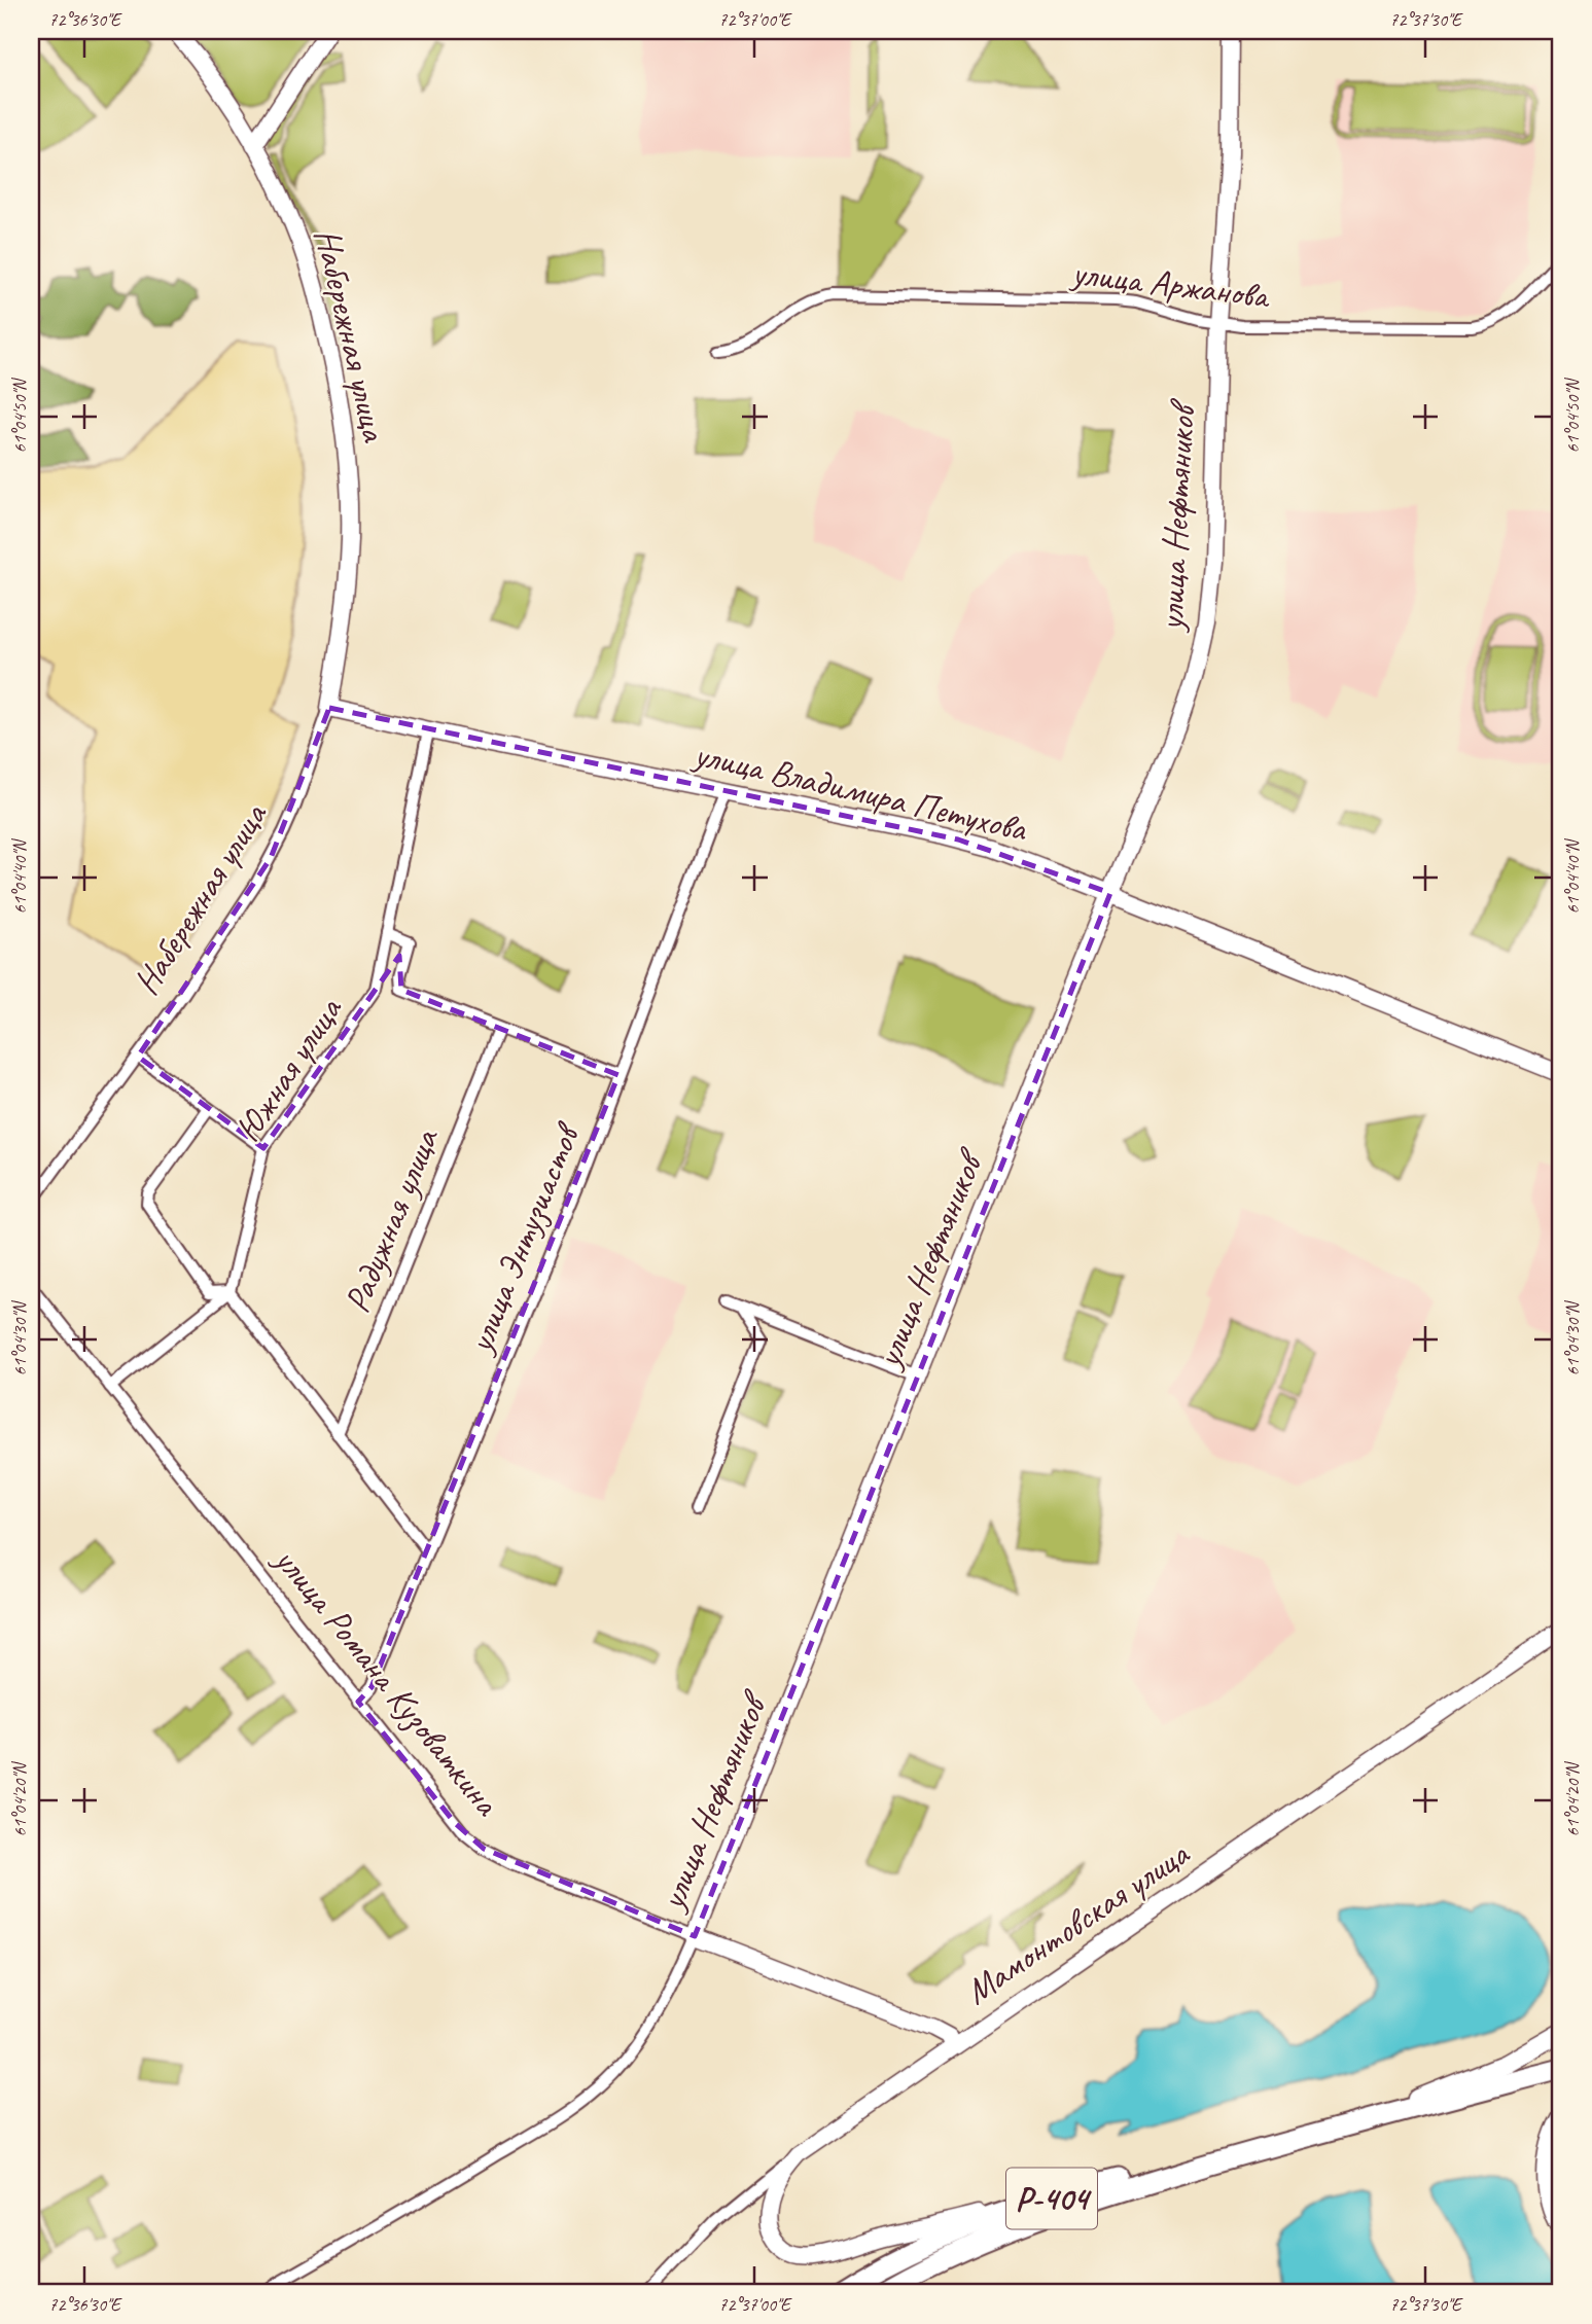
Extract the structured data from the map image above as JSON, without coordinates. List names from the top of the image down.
{
  "streets": {
    "highway": ["Р-404"],
    "main road": [
      "Набережная улица",
      "улица Нефтяников",
      "улица Владимира Петухова",
      "улица Романа Кузоваткина",
      "Мамонтовская улица"
    ],
    "street": [
      "улица Аржанова",
      "Южная улица",
      "Радужная улица",
      "улица Энтузиастов"
    ]
  },
  "crossings": [
    ["улица Аржанова", "улица Нефтяников"],
    ["Набережная улица", "улица Владимира Петухова"],
    ["улица Нефтяников", "улица Владимира Петухова"],
    ["улица Нефтяников", "улица Романа Кузоваткина"],
    ["улица Владимира Петухова", "Южная улица"],
    ["улица Владимира Петухова", "улица Энтузиастов"],
    ["улица Энтузиастов", "улица Романа Кузоваткина"],
    ["улица Романа Кузоваткина", "Мамонтовская улица"]
  ],
  "coordinates": [
    "72°36'30\"E",
    "72°37'00\"E",
    "72°37'30\"E",
    "61°04'50\"N",
    "61°04'40\"N",
    "61°04'30\"N",
    "61°04'20\"N"
  ]
}
